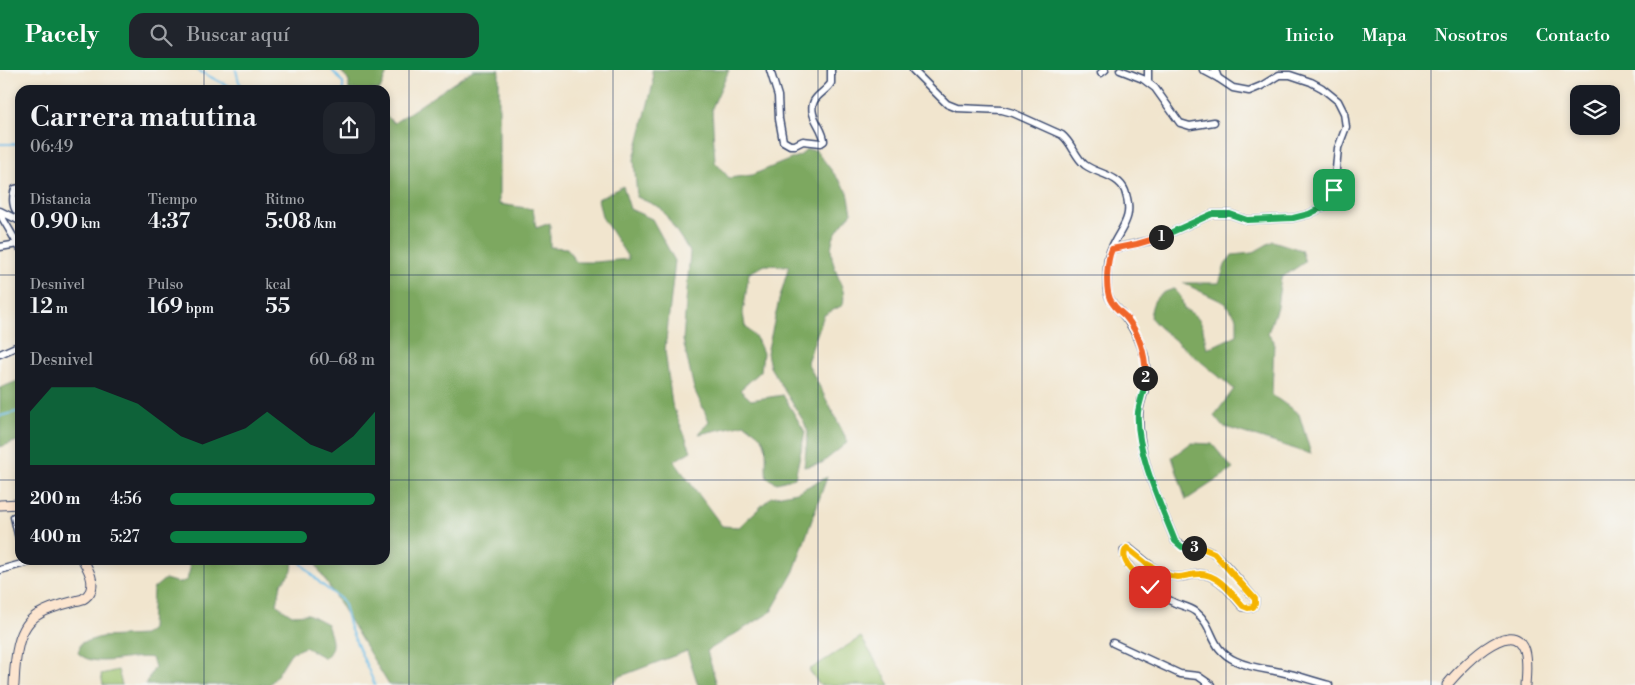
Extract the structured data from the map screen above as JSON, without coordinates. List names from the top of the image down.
{
  "page": {
    "header": "Pacely",
    "search": "Buscar aquí",
    "nav": [
      "Inicio",
      "Mapa",
      "Nosotros",
      "Contacto"
    ],
    "heading": ["Carrera matutina", "06:49"],
    "stats": [
      ["Distancia", "0.90 km"],
      ["Tiempo", "4:37"],
      ["Ritmo", "5:08 /km"],
      ["Desnivel", "12 m"],
      ["Pulso", "169 bpm"],
      ["kcal", "55"]
    ],
    "pins": ["1", "2", "3"],
    "chart": ["Desnivel", "60–68 m"],
    "list": [
      {
        "name": "200 m",
        "note": "4:56"
      },
      {
        "name": "400 m",
        "note": "5:27"
      }
    ]
  }
}
